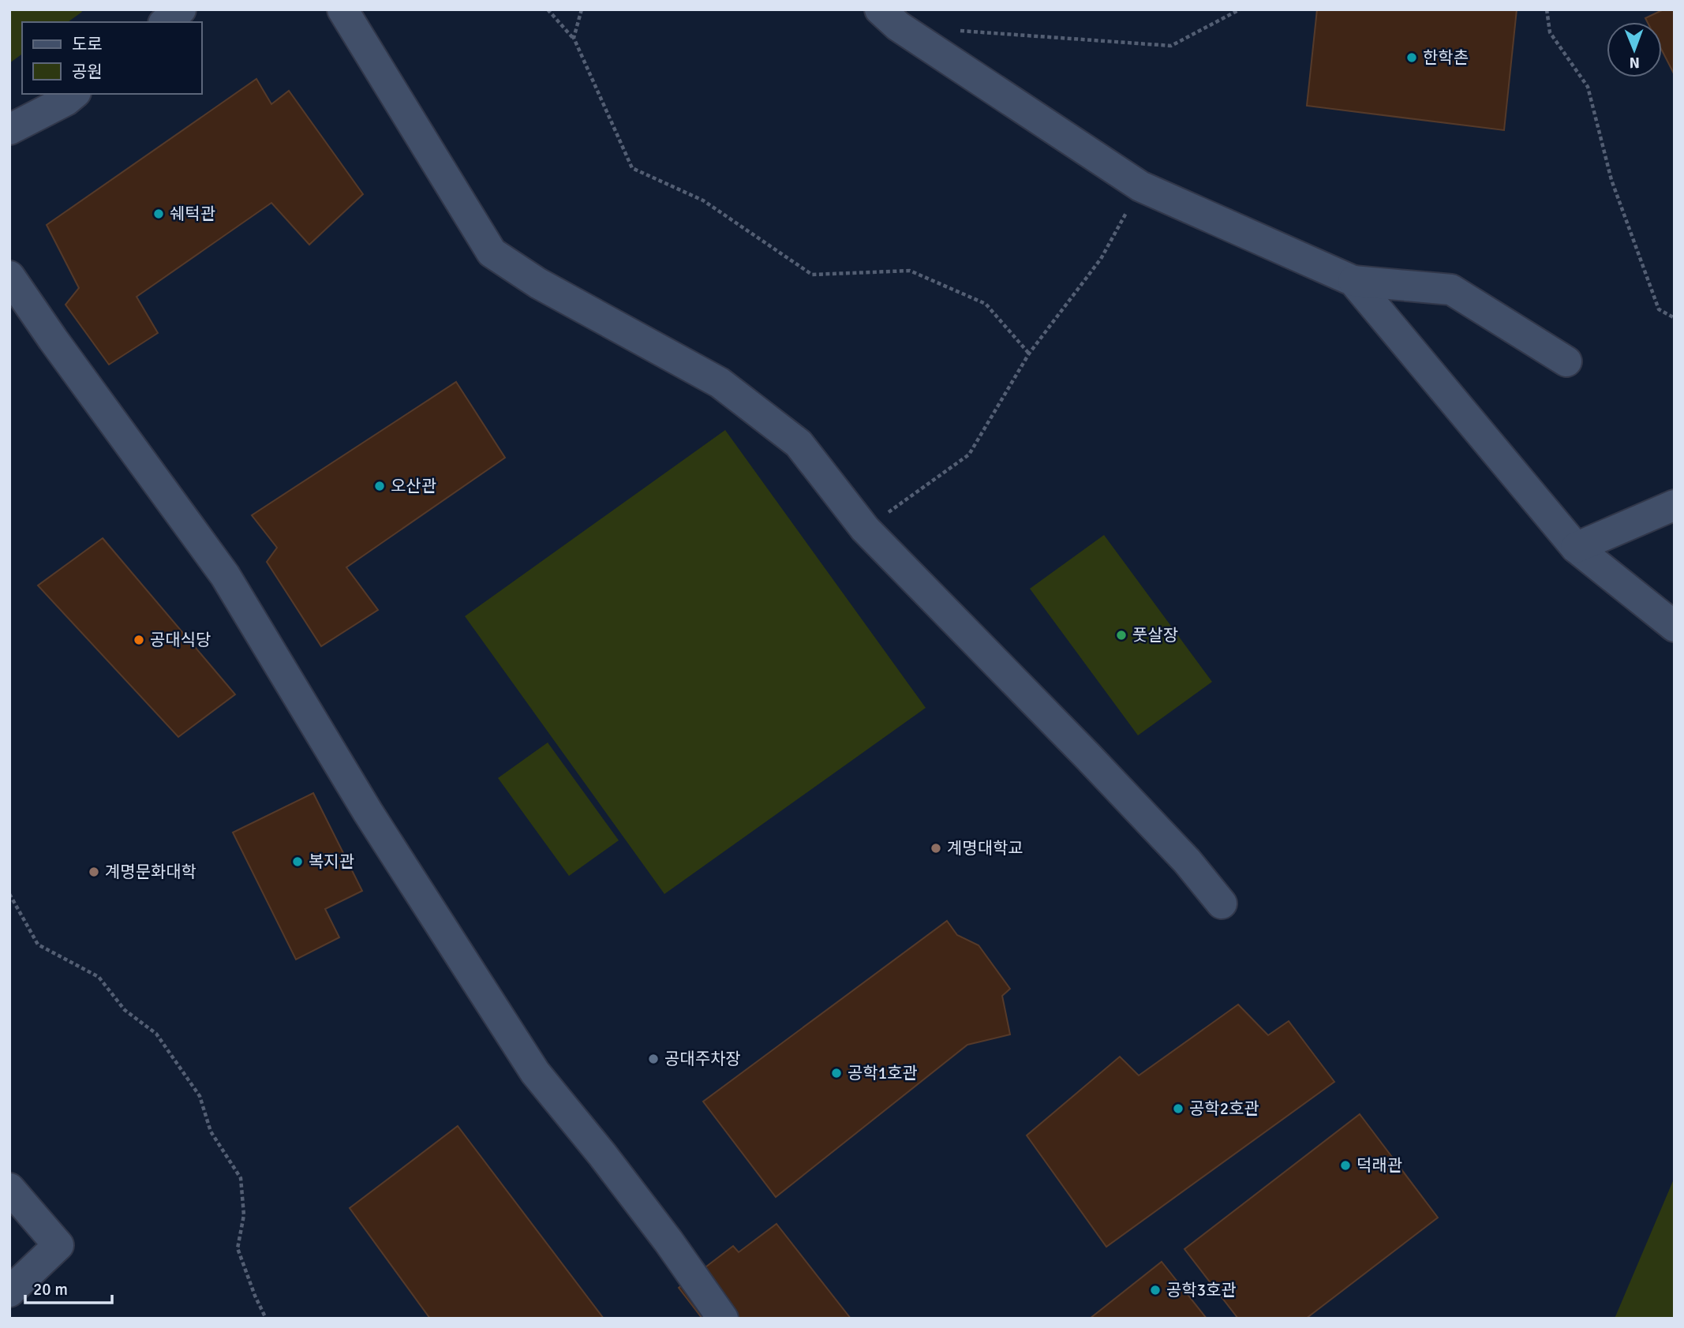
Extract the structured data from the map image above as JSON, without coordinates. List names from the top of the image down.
{
  "places": [
    "한학촌",
    "쉐턱관",
    "오산관",
    "풋살장",
    "공대식당",
    "계명대학교",
    "복지관",
    "계명문화대학",
    "공대주차장",
    "공학1호관",
    "공학2호관",
    "덕래관",
    "공학3호관"
  ],
  "legend": ["도로", "공원"],
  "scale_bar": "20 m",
  "north": "bottom"
}
